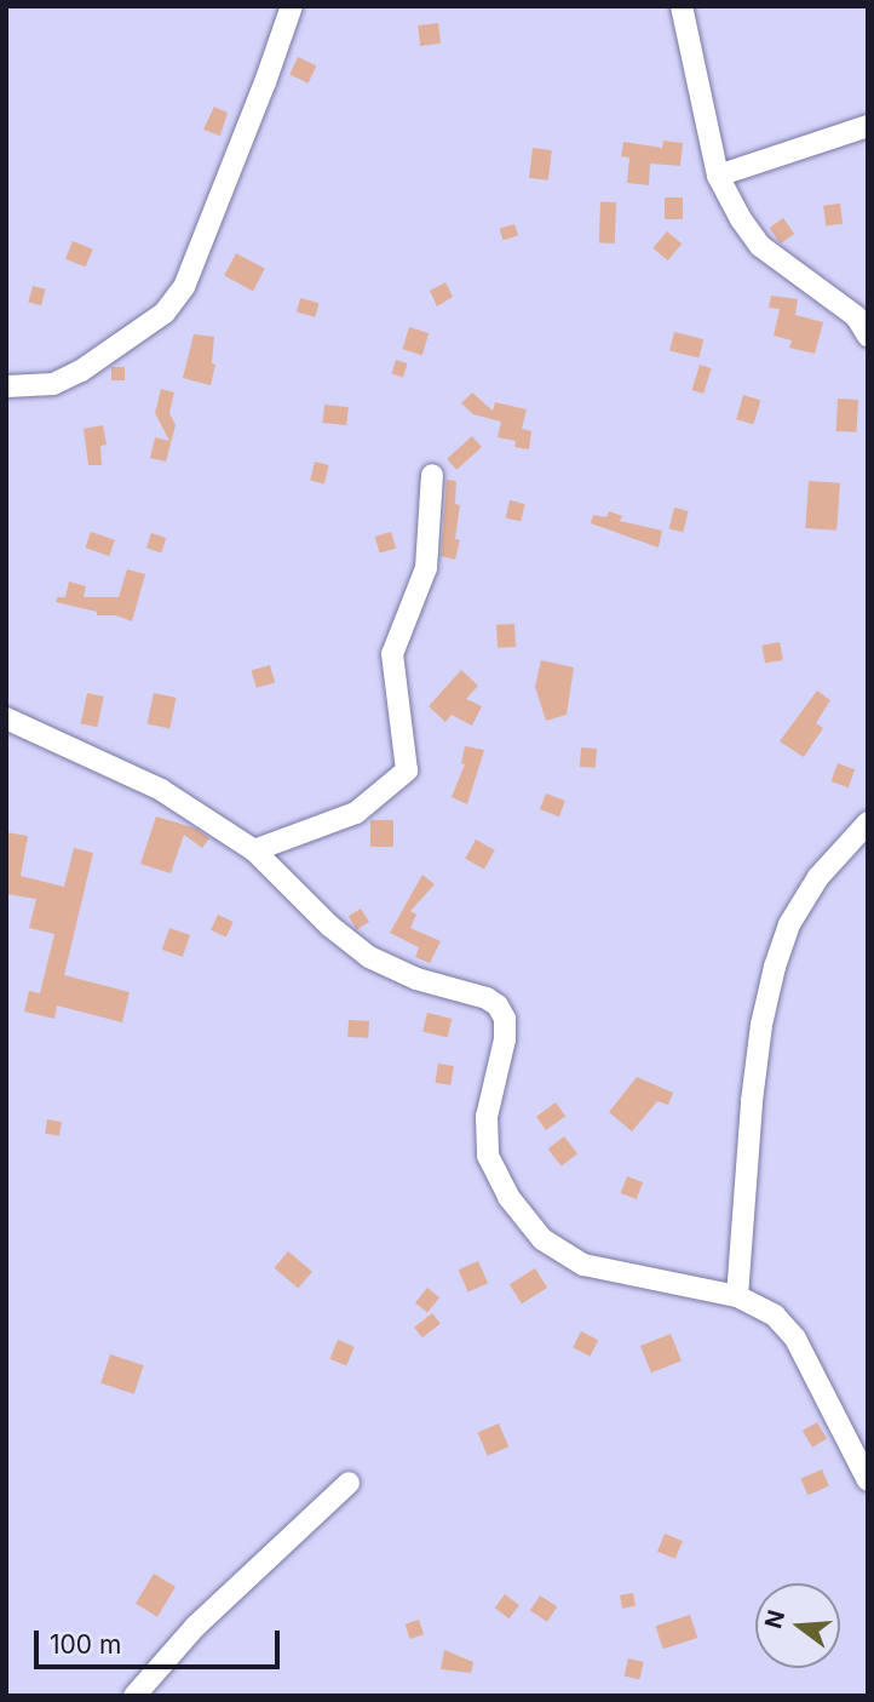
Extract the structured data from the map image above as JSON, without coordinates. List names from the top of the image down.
{
  "scale_bar": "100 m",
  "north": "left"
}
